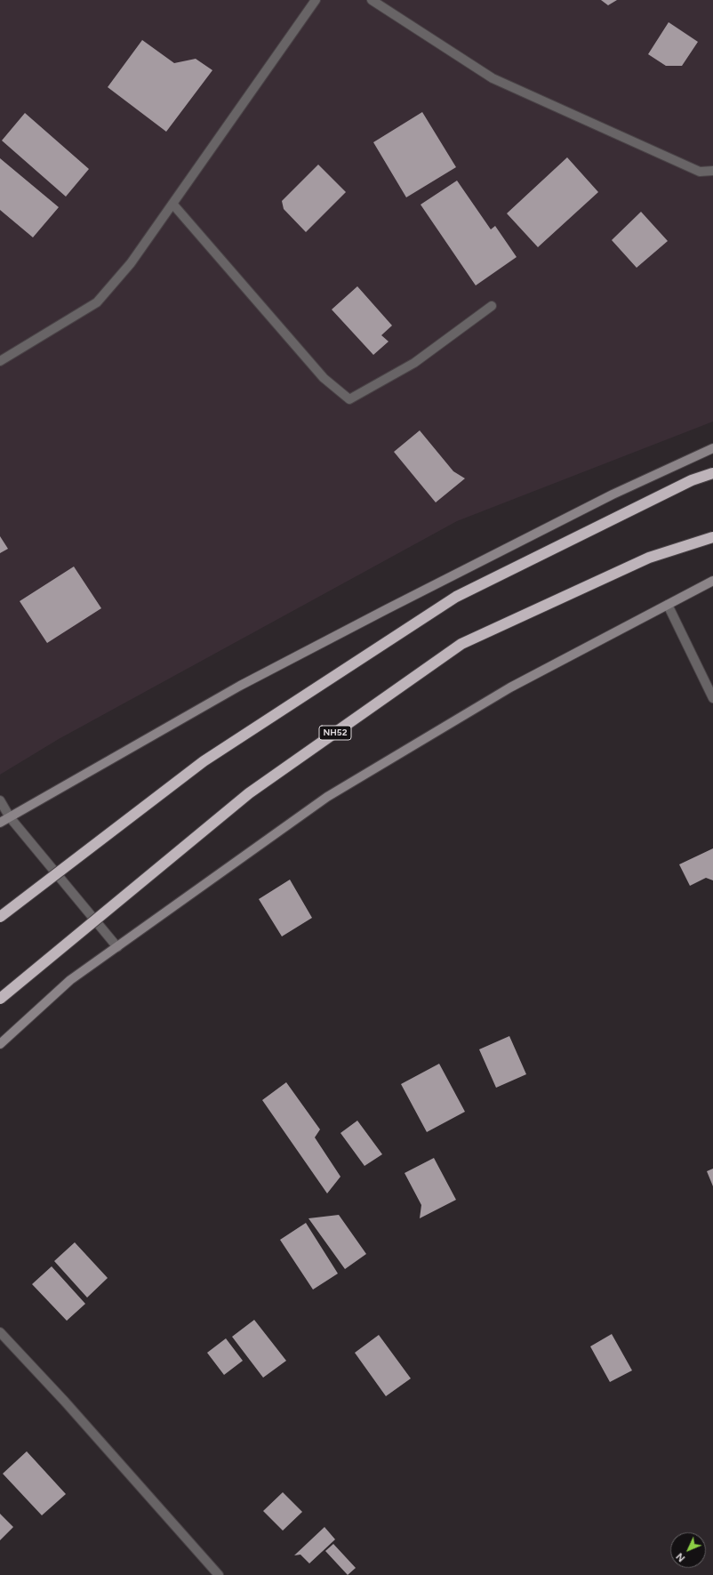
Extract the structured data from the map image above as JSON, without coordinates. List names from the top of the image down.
{
  "streets": {
    "highway": ["NH52"]
  },
  "north": "bottom left"
}
